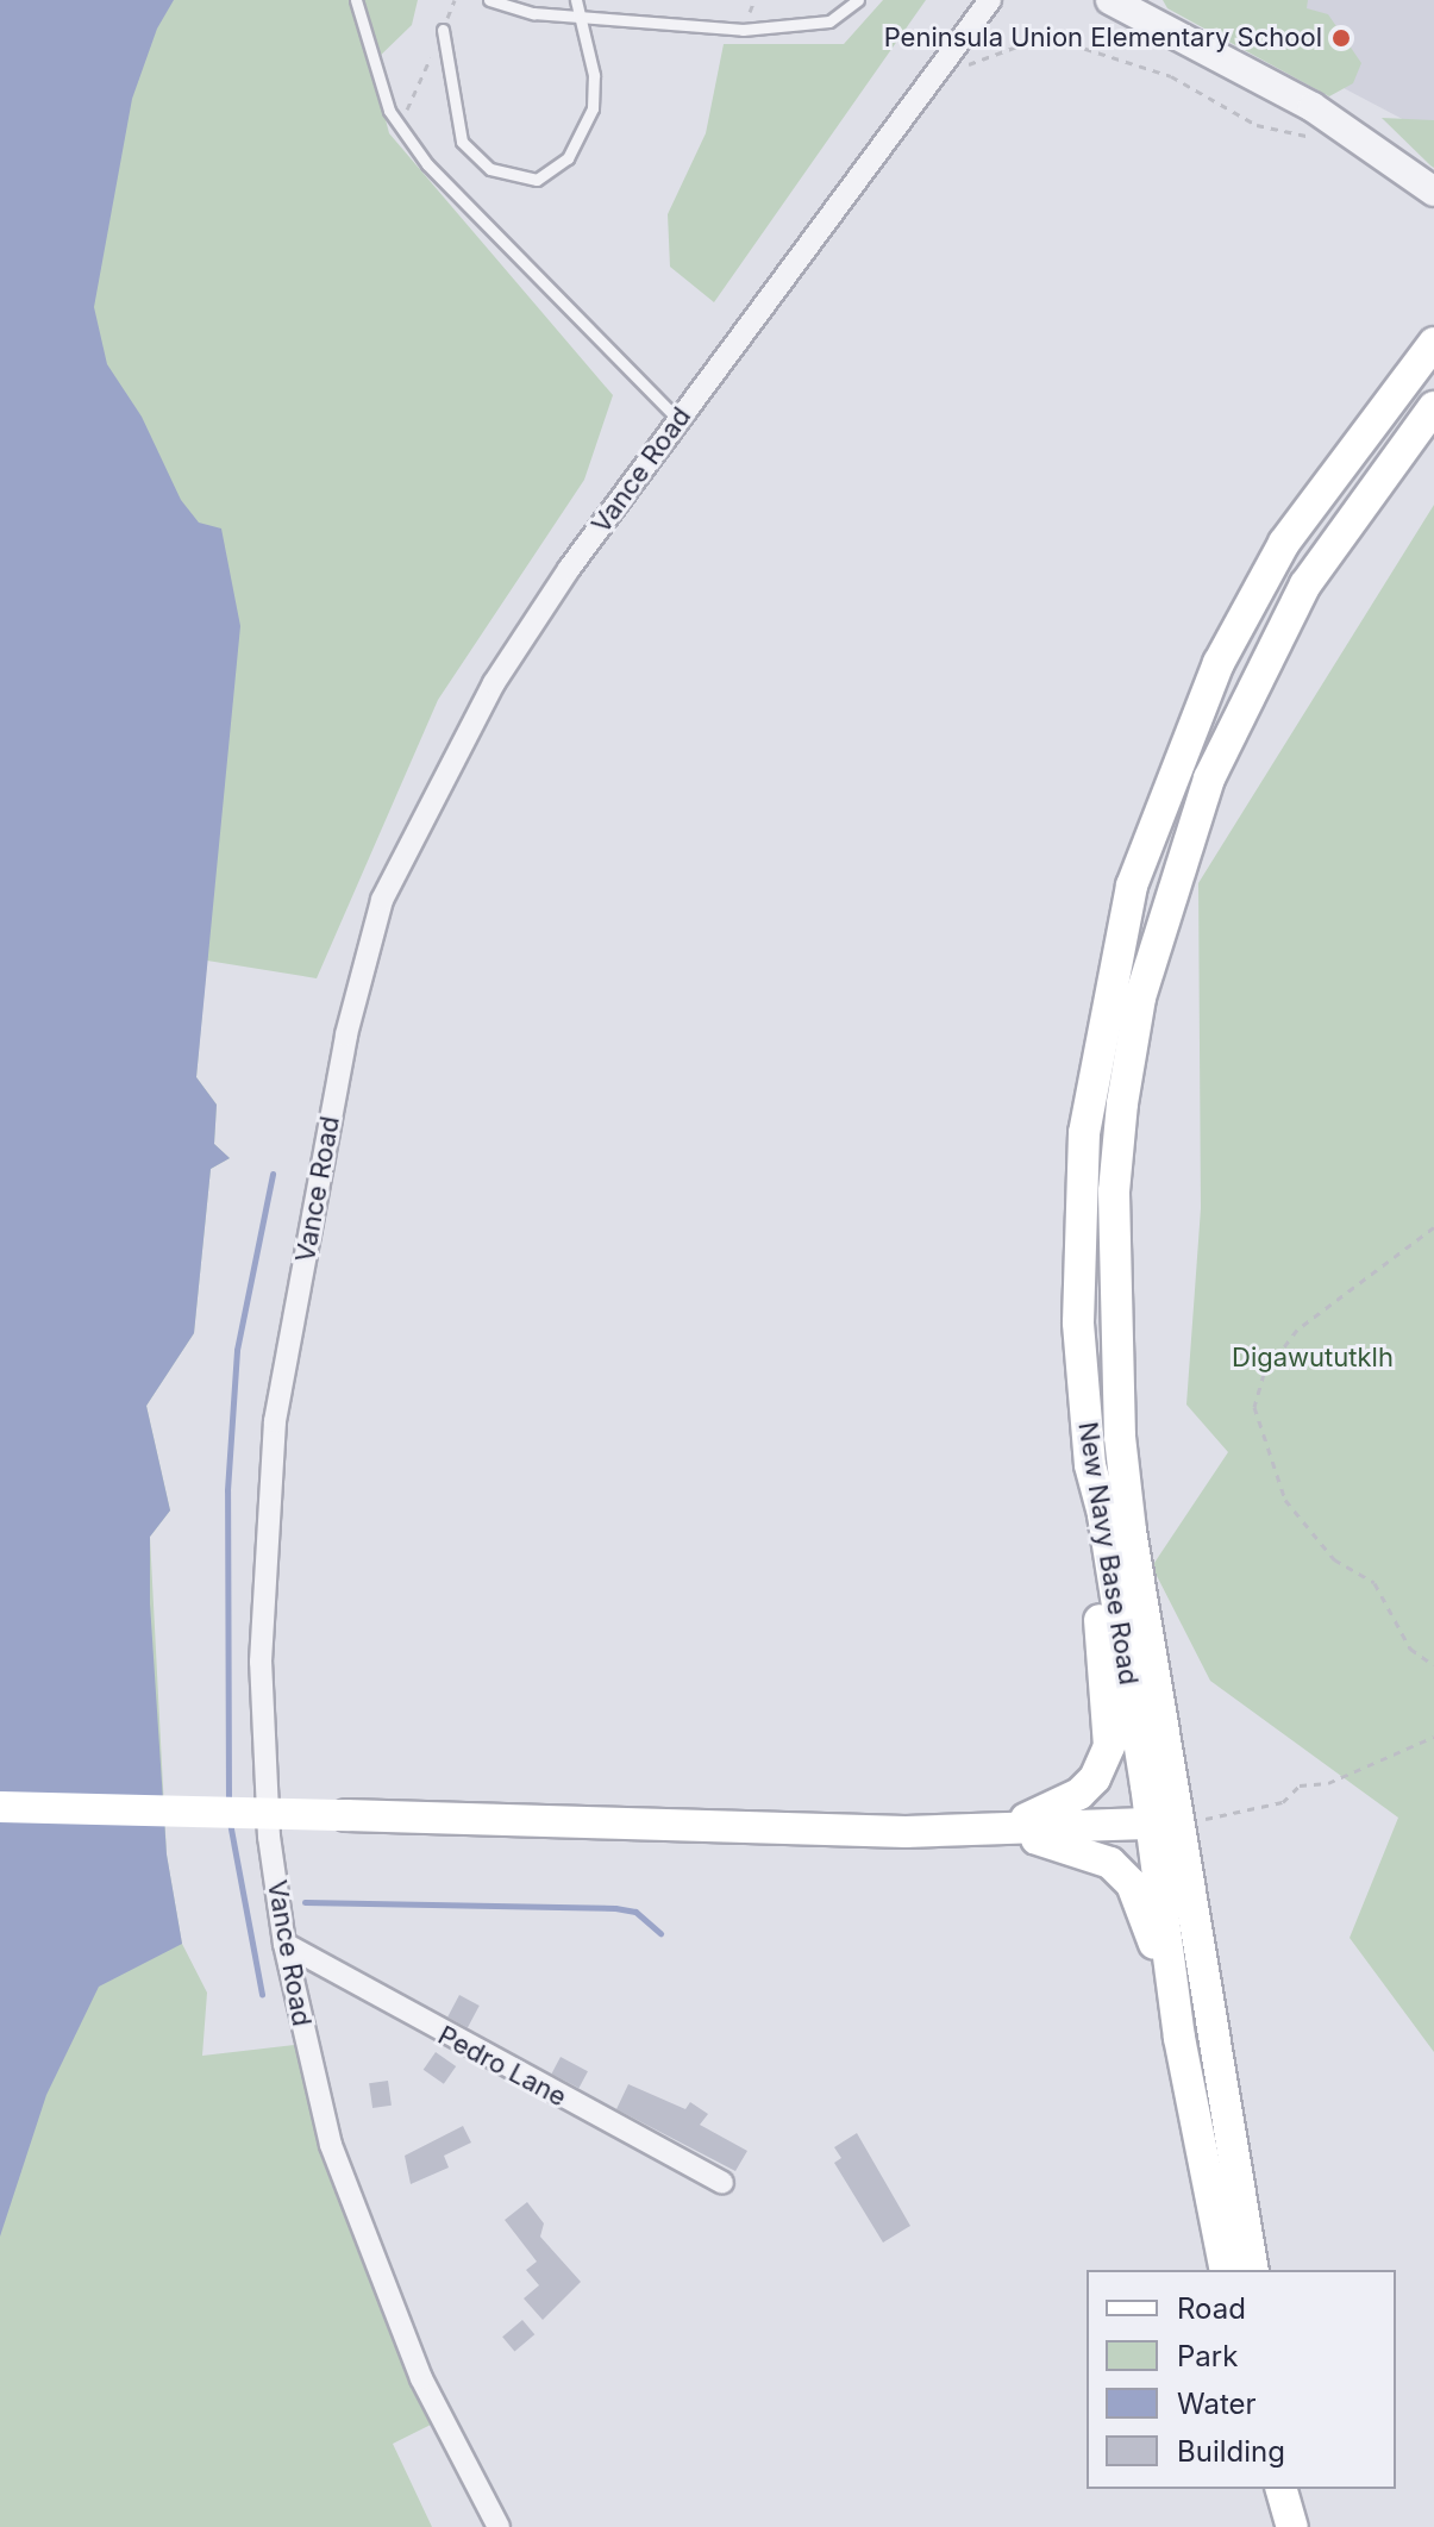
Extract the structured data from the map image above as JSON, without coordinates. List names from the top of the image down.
{
  "streets": {
    "main road": ["New Navy Base Road"],
    "street": ["Vance Road", "Pedro Lane"]
  },
  "crossings": [
    ["Vance Road", "Pedro Lane"]
  ],
  "parks": ["Digawututklh"],
  "places": ["Peninsula Union Elementary School"],
  "legend": [
    "Road",
    "Park",
    "Water",
    "Building"
  ]
}
